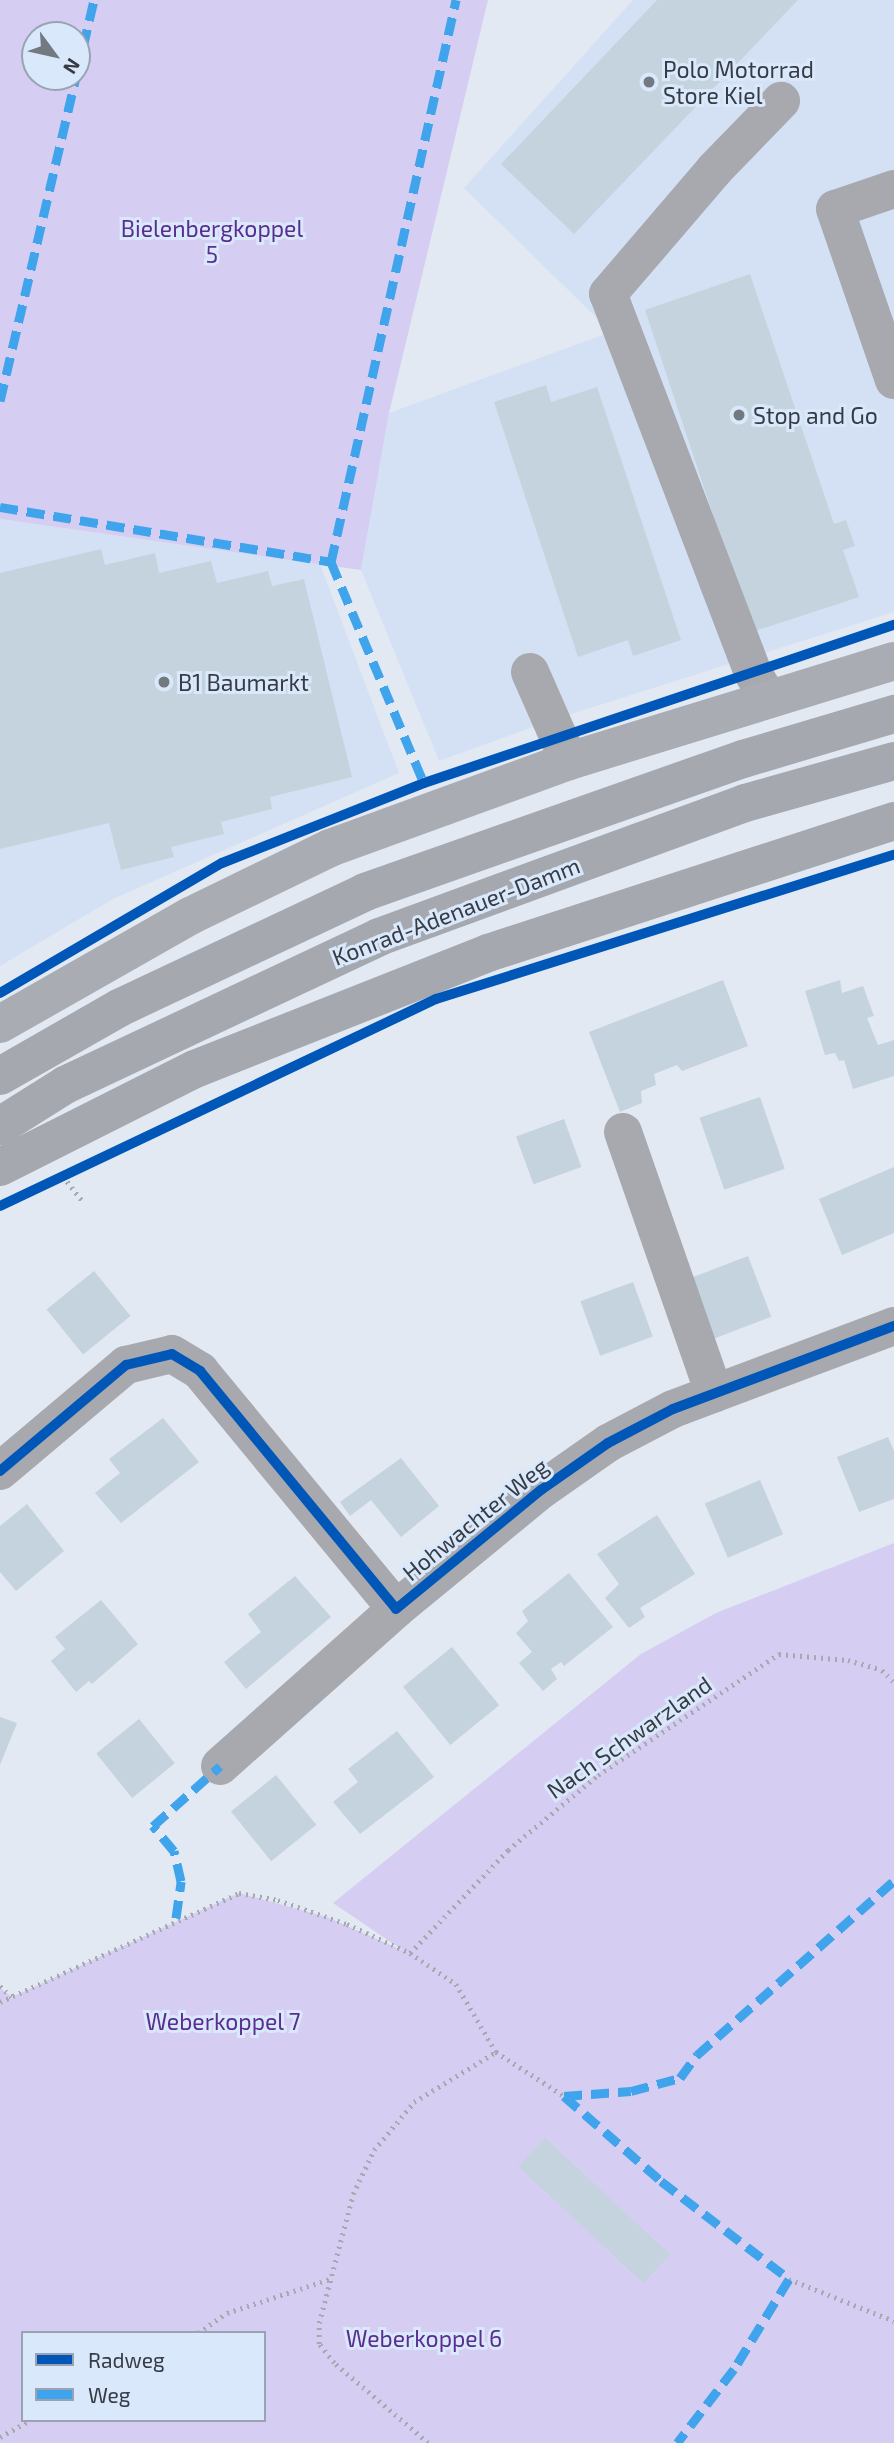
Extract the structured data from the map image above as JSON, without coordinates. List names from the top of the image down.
{
  "streets": {
    "highway": ["Konrad-Adenauer-Damm"],
    "street": ["Hohwachter Weg"],
    "path": ["Nach Schwarzland"]
  },
  "parks": ["Bielenbergkoppel 5", "Weberkoppel 7", "Weberkoppel 6"],
  "places": ["Polo Motorrad Store Kiel", "Stop and Go", "B1 Baumarkt"],
  "legend": ["Radweg", "Weg"],
  "north": "bottom right"
}
